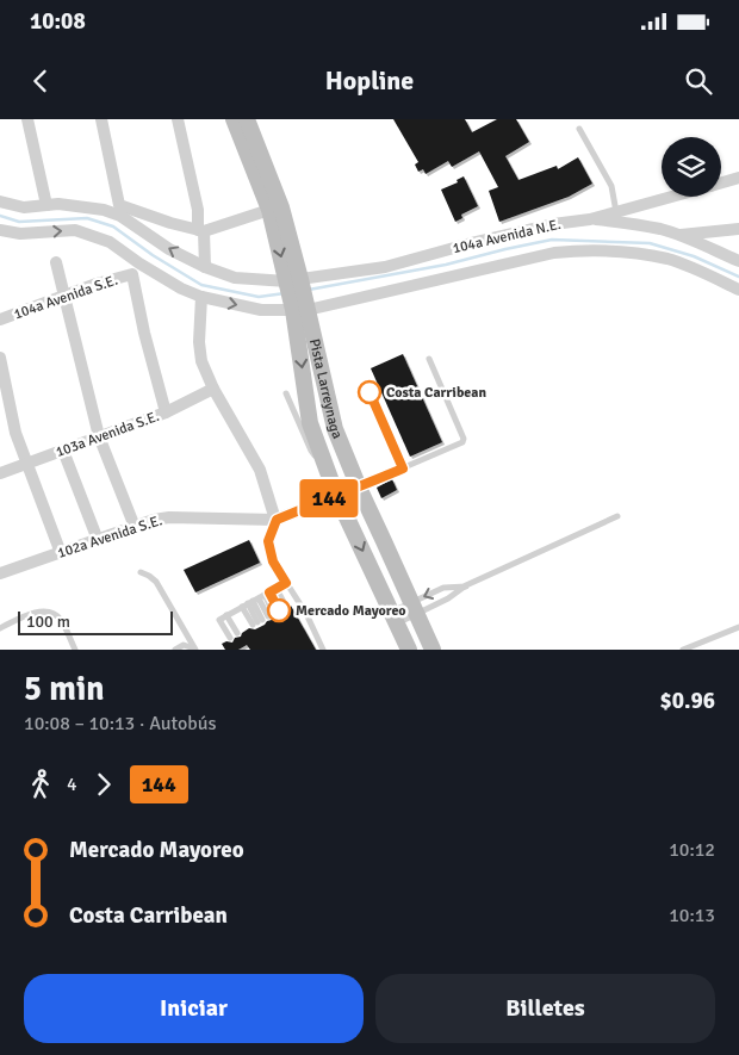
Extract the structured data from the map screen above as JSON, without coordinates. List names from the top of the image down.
{
  "streets": {
    "main road": ["Pista Larreynaga"],
    "street": [
      "104a Avenida N.E.",
      "104a Avenida S.E.",
      "103a Avenida S.E.",
      "102a Avenida S.E."
    ]
  },
  "crossings": [
    ["104a Avenida N.E.", "Pista Larreynaga"],
    ["104a Avenida S.E.", "103a Avenida S.E."],
    ["Pista Larreynaga", "102a Avenida S.E."]
  ],
  "places": ["Costa Carribean", "Mercado Mayoreo"],
  "lines": ["bus line 144"],
  "scale_bar": "100 m",
  "page": {
    "status": "10:08",
    "header": "Hopline",
    "on_map": "144",
    "scale": "100 m",
    "heading": ["5 min", "10:08 – 10:13 · Autobús", "$0.96"],
    "legs": ["4", "144"],
    "list": [
      {
        "name": "Mercado Mayoreo",
        "value": "10:12"
      },
      {
        "name": "Costa Carribean",
        "value": "10:13"
      }
    ],
    "buttons": ["Iniciar", "Billetes"]
  }
}
